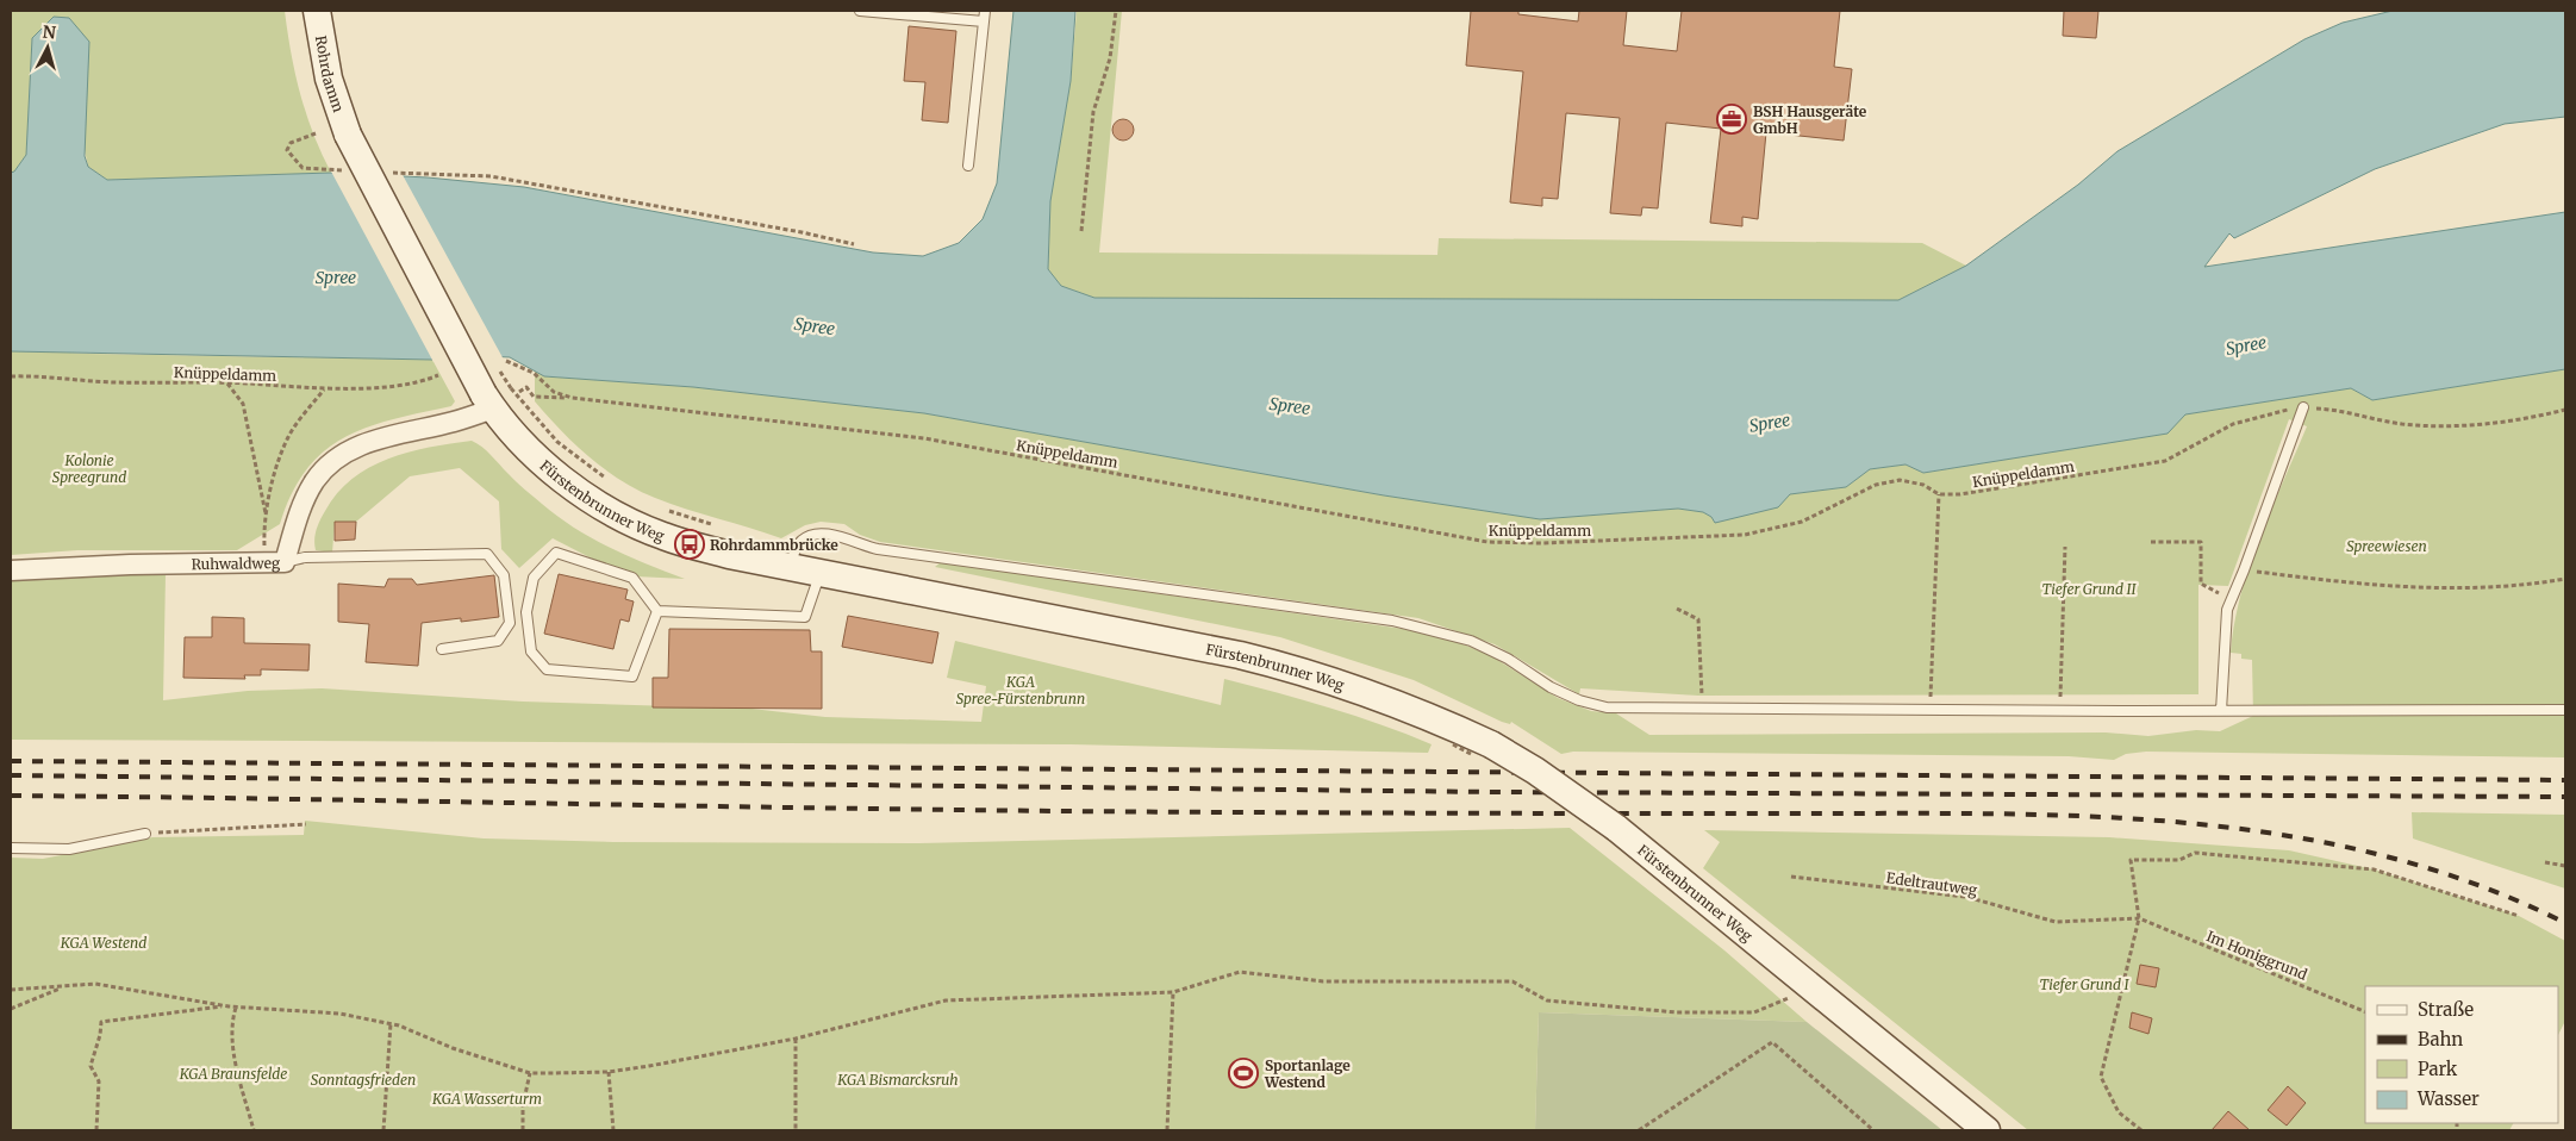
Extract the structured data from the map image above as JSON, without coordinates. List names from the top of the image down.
{
  "streets": {
    "main road": ["Rohrdamm", "Fürstenbrunner Weg"],
    "street": ["Ruhwaldweg"],
    "path": ["Knüppeldamm", "Edeltrautweg", "Im Honiggrund"]
  },
  "crossings": [
    ["Rohrdamm", "Fürstenbrunner Weg"],
    ["Rohrdamm", "Ruhwaldweg"],
    ["Fürstenbrunner Weg", "Ruhwaldweg"],
    ["Edeltrautweg", "Im Honiggrund"]
  ],
  "water": ["Spree"],
  "parks": [
    "Kolonie Spreegrund",
    "Spreewiesen",
    "Tiefer Grund II",
    "KGA Spree-Fürstenbrunn",
    "KGA Westend",
    "Tiefer Grund I",
    "KGA Braunsfelde",
    "Sonntagsfrieden",
    "KGA Bismarcksruh",
    "KGA Wasserturm"
  ],
  "places": {
    "office": ["BSH Hausgeräte GmbH"],
    "bus stop": ["Rohrdammbrücke"],
    "sports": ["Sportanlage Westend"]
  },
  "legend": [
    "Straße",
    "Bahn",
    "Park",
    "Wasser"
  ],
  "north": "top"
}
